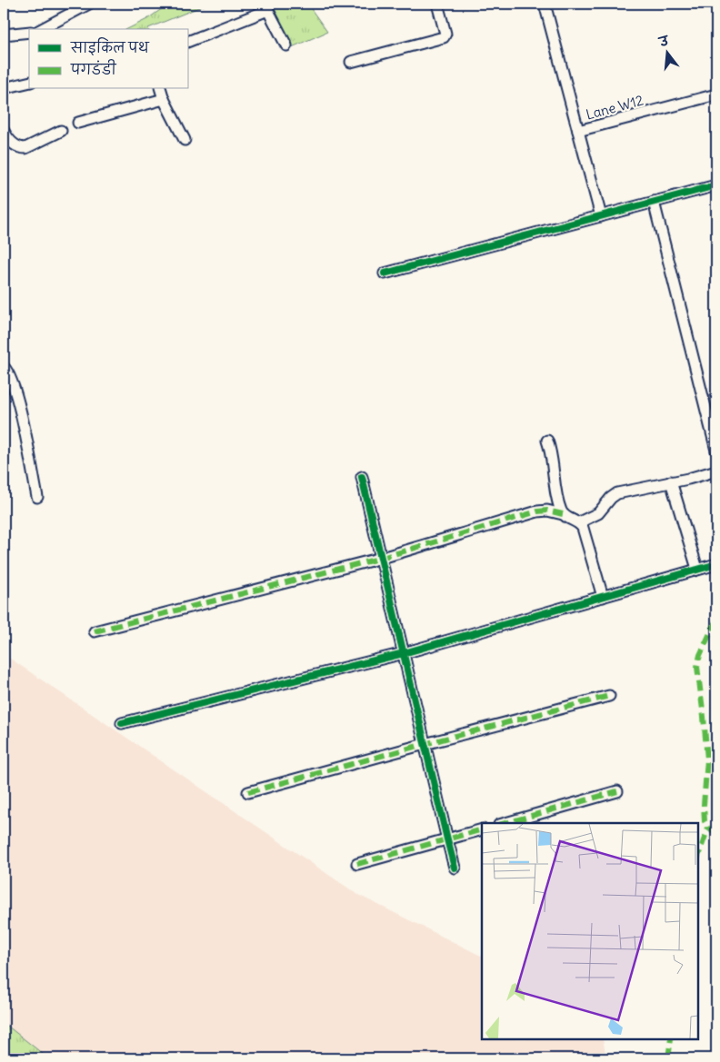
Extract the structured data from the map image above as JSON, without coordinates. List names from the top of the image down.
{
  "streets": {
    "street": ["Lane W12"]
  },
  "legend": ["साइकिल पथ", "पगडंडी"],
  "north": "top"
}
